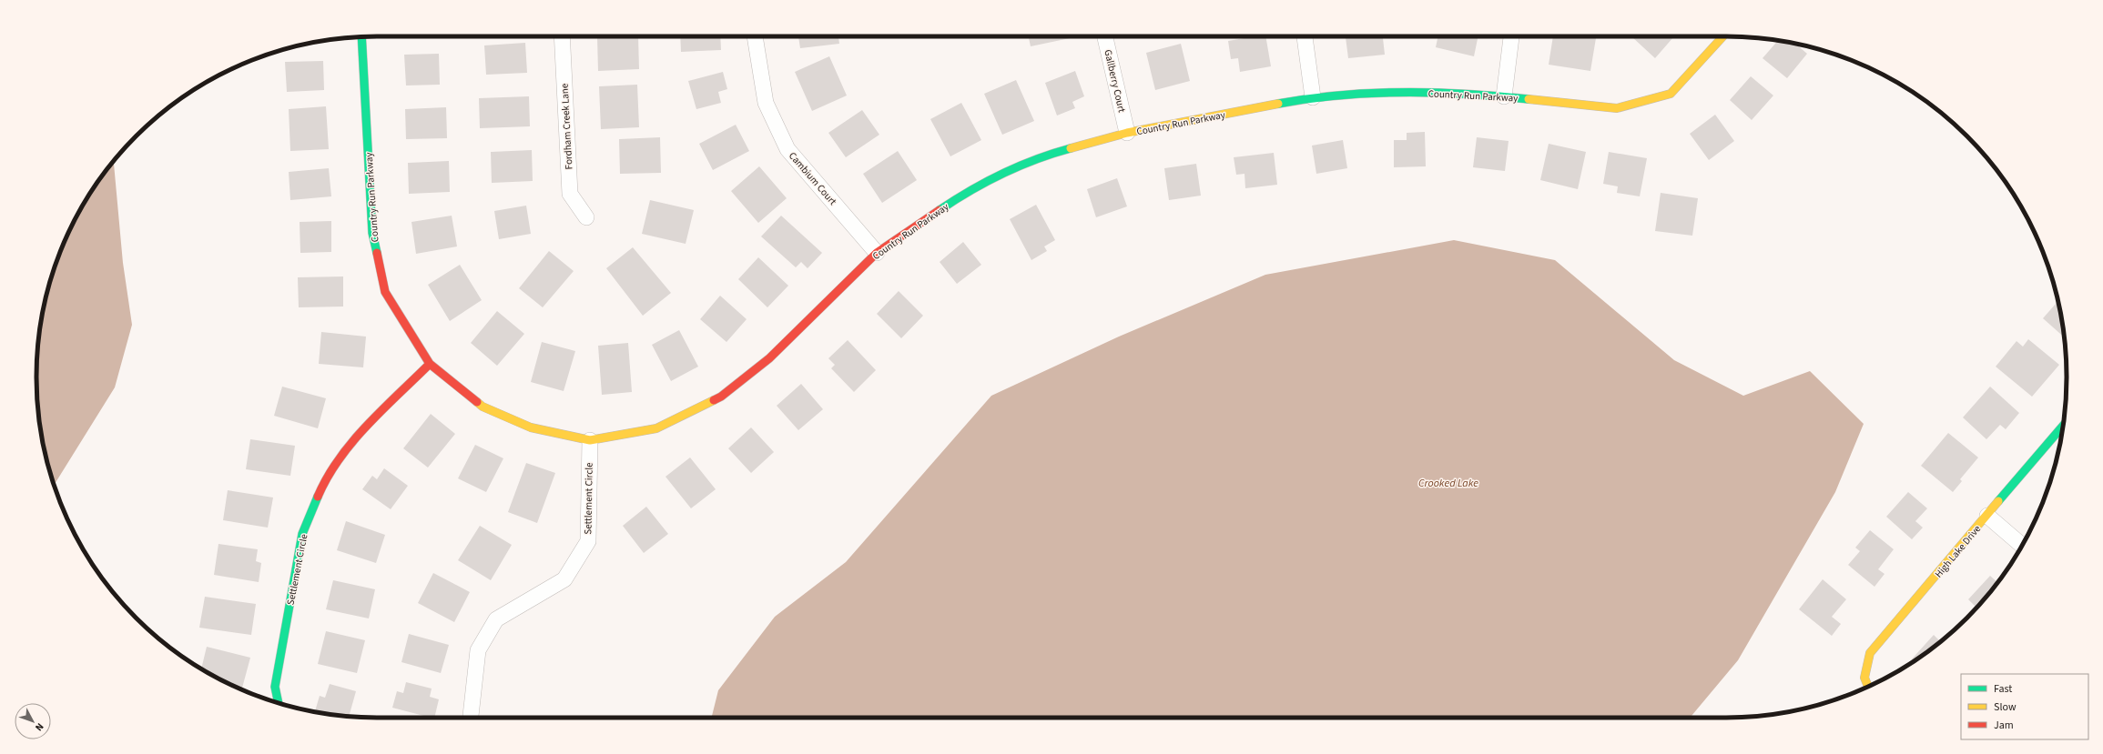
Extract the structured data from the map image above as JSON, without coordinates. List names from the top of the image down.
{
  "streets": {
    "street": [
      "Gallberry Court",
      "Country Run Parkway",
      "Fordham Creek Lane",
      "Cambium Court",
      "Settlement Circle",
      "High Lake Drive"
    ]
  },
  "crossings": [
    ["Gallberry Court", "Country Run Parkway"],
    ["Country Run Parkway", "Cambium Court"],
    ["Country Run Parkway", "Settlement Circle"]
  ],
  "water": ["Crooked Lake"],
  "legend": ["Fast", "Slow", "Jam"],
  "north": "bottom right"
}
